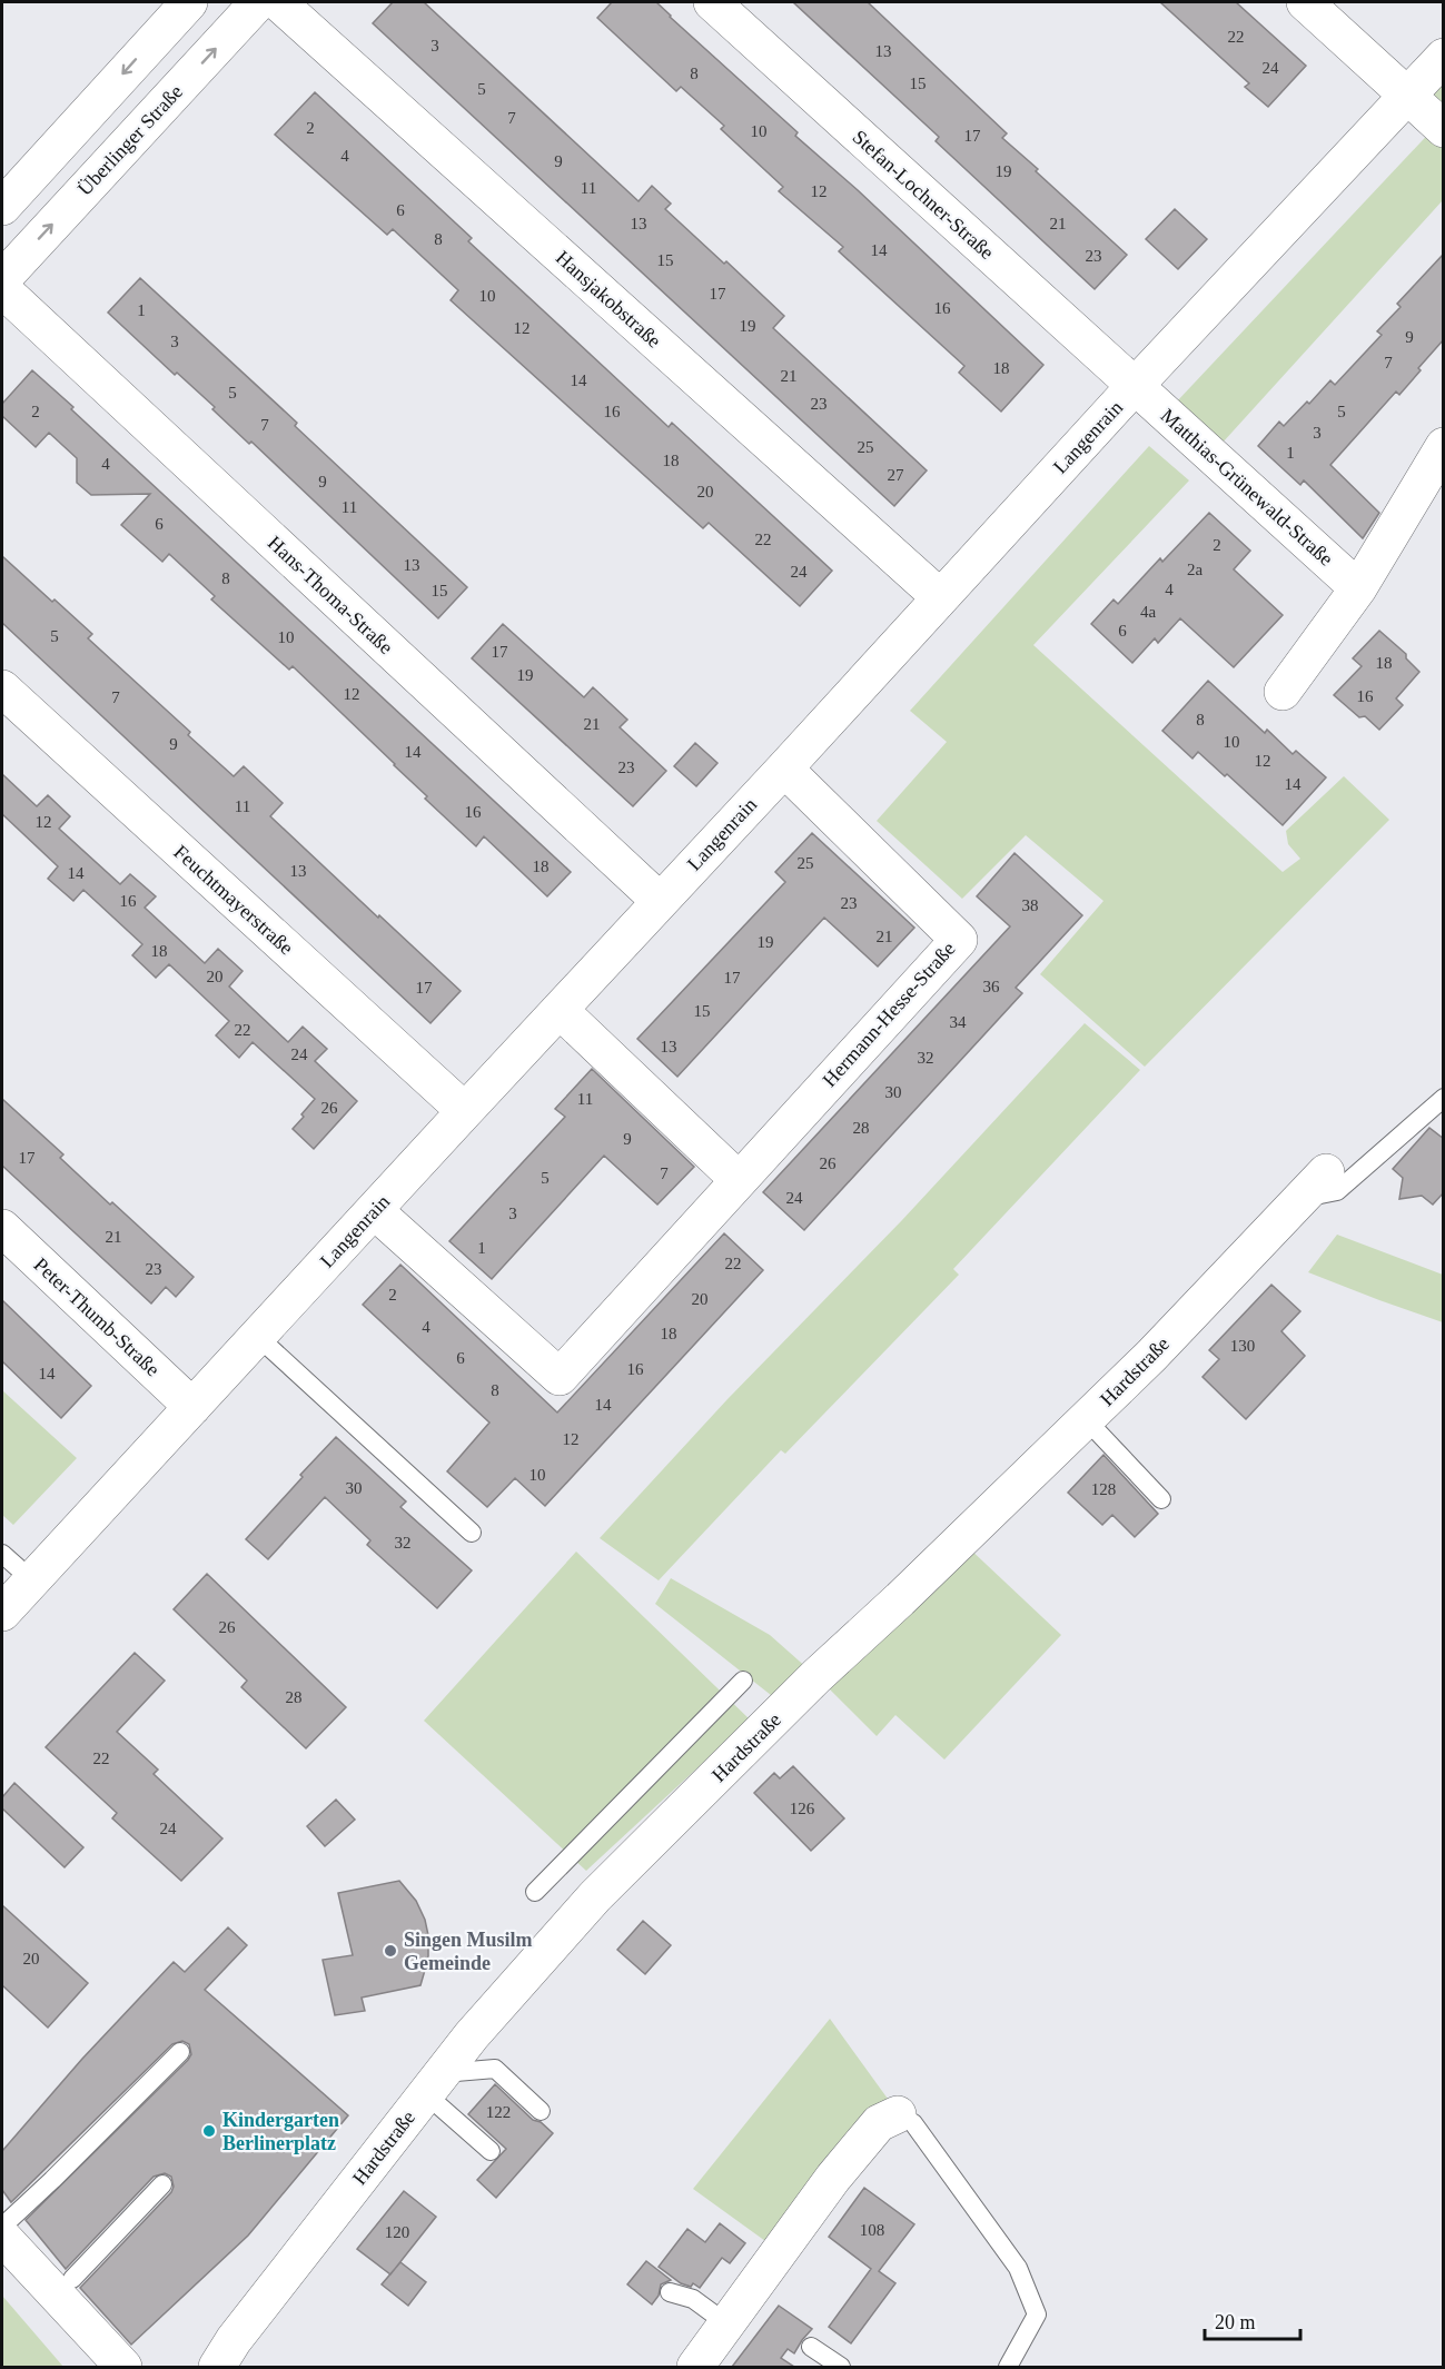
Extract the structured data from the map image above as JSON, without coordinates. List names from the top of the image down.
{
  "streets": {
    "street": [
      "Überlinger Straße",
      "Stefan-Lochner-Straße",
      "Hansjakobstraße",
      "Langenrain",
      "Matthias-Grünewald-Straße",
      "Hans-Thoma-Straße",
      "Feuchtmayerstraße",
      "Hermann-Hesse-Straße",
      "Peter-Thumb-Straße",
      "Hardstraße"
    ]
  },
  "crossings": [
    ["Stefan-Lochner-Straße", "Langenrain"],
    ["Stefan-Lochner-Straße", "Matthias-Grünewald-Straße"],
    ["Hansjakobstraße", "Langenrain"],
    ["Langenrain", "Matthias-Grünewald-Straße"],
    ["Langenrain", "Hans-Thoma-Straße"],
    ["Langenrain", "Feuchtmayerstraße"],
    ["Langenrain", "Hermann-Hesse-Straße"],
    ["Langenrain", "Peter-Thumb-Straße"]
  ],
  "places": ["Singen Musilm Gemeinde", "Kindergarten Berlinerplatz"],
  "house_numbers": [
    "22",
    "3",
    "13",
    "24",
    "8",
    "15",
    "5",
    "7",
    "2",
    "10",
    "17",
    "4",
    "9",
    "19",
    "11",
    "12",
    "6",
    "13",
    "21",
    "8",
    "14",
    "23",
    "15",
    "17",
    "10",
    "16",
    "1",
    "19",
    "12",
    "9",
    "3",
    "7",
    "18",
    "21",
    "14",
    "5",
    "23",
    "2",
    "16",
    "5",
    "7",
    "3",
    "25",
    "1",
    "18",
    "4",
    "27",
    "9",
    "20",
    "11",
    "6",
    "22",
    "2",
    "13",
    "2a",
    "24",
    "8",
    "4",
    "15",
    "4a",
    "6",
    "5",
    "10",
    "17",
    "18",
    "19",
    "12",
    "16",
    "7",
    "8",
    "21",
    "10",
    "9",
    "14",
    "12",
    "23",
    "14",
    "11",
    "16",
    "12",
    "25",
    "18",
    "13",
    "14",
    "16",
    "23",
    "38",
    "21",
    "19",
    "18",
    "20",
    "17",
    "36",
    "17",
    "15",
    "34",
    "22",
    "13",
    "24",
    "32",
    "30",
    "11",
    "26",
    "28",
    "9",
    "17",
    "26",
    "7",
    "5",
    "24",
    "3",
    "21",
    "1",
    "22",
    "23",
    "2",
    "20",
    "4",
    "18",
    "130",
    "6",
    "16",
    "14",
    "8",
    "14",
    "12",
    "10",
    "30",
    "128",
    "32",
    "26",
    "28",
    "22",
    "126",
    "24",
    "20",
    "122",
    "108",
    "120"
  ],
  "scale_bar": "20 m"
}
